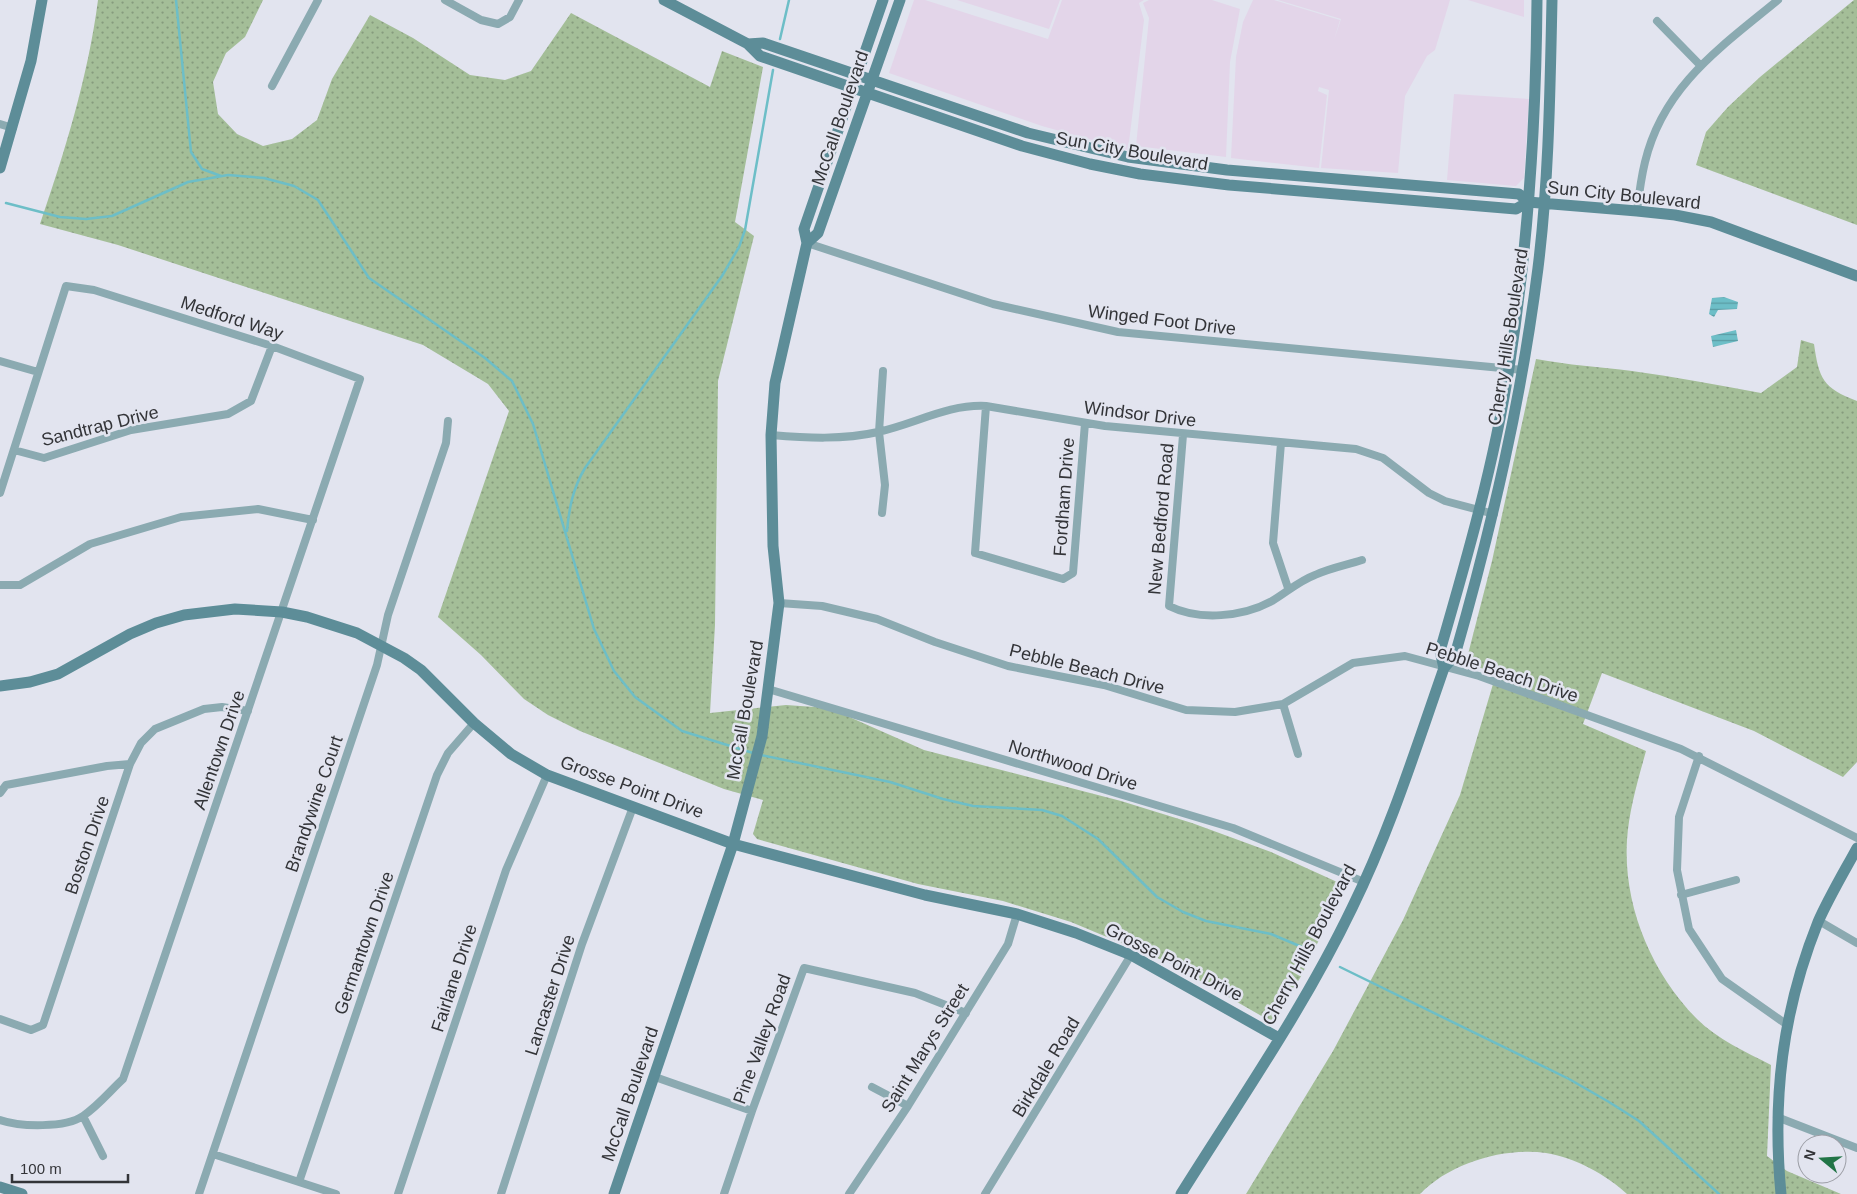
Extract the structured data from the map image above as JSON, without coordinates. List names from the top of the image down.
{
  "streets": {
    "street": [
      "McCall Boulevard",
      "Sun City Boulevard",
      "Medford Way",
      "Winged Foot Drive",
      "Cherry Hills Boulevard",
      "Windsor Drive",
      "Sandtrap Drive",
      "Fordham Drive",
      "New Bedford Road",
      "Pebble Beach Drive",
      "Allentown Drive",
      "Northwood Drive",
      "Grosse Point Drive",
      "Brandywine Court",
      "Boston Drive",
      "Germantown Drive",
      "Fairlane Drive",
      "Lancaster Drive",
      "Pine Valley Road",
      "Saint Marys Street",
      "Birkdale Road"
    ]
  },
  "crossings": [
    ["McCall Boulevard", "Sun City Boulevard"],
    ["McCall Boulevard", "Winged Foot Drive"],
    ["McCall Boulevard", "Windsor Drive"],
    ["McCall Boulevard", "Pebble Beach Drive"],
    ["McCall Boulevard", "Northwood Drive"],
    ["McCall Boulevard", "Grosse Point Drive"],
    ["Sun City Boulevard", "Cherry Hills Boulevard"],
    ["Medford Way", "Sandtrap Drive"],
    ["Medford Way", "Allentown Drive"],
    ["Winged Foot Drive", "Cherry Hills Boulevard"],
    ["Cherry Hills Boulevard", "Windsor Drive"],
    ["Cherry Hills Boulevard", "Pebble Beach Drive"],
    ["Cherry Hills Boulevard", "Northwood Drive"],
    ["Cherry Hills Boulevard", "Grosse Point Drive"],
    ["Windsor Drive", "Fordham Drive"],
    ["Windsor Drive", "New Bedford Road"],
    ["Allentown Drive", "Grosse Point Drive"],
    ["Allentown Drive", "Boston Drive"],
    ["Grosse Point Drive", "Brandywine Court"],
    ["Grosse Point Drive", "Germantown Drive"],
    ["Grosse Point Drive", "Fairlane Drive"],
    ["Grosse Point Drive", "Lancaster Drive"],
    ["Grosse Point Drive", "Saint Marys Street"],
    ["Grosse Point Drive", "Birkdale Road"],
    ["Pine Valley Road", "Saint Marys Street"]
  ],
  "scale_bar": "100 m",
  "north": "left"
}
